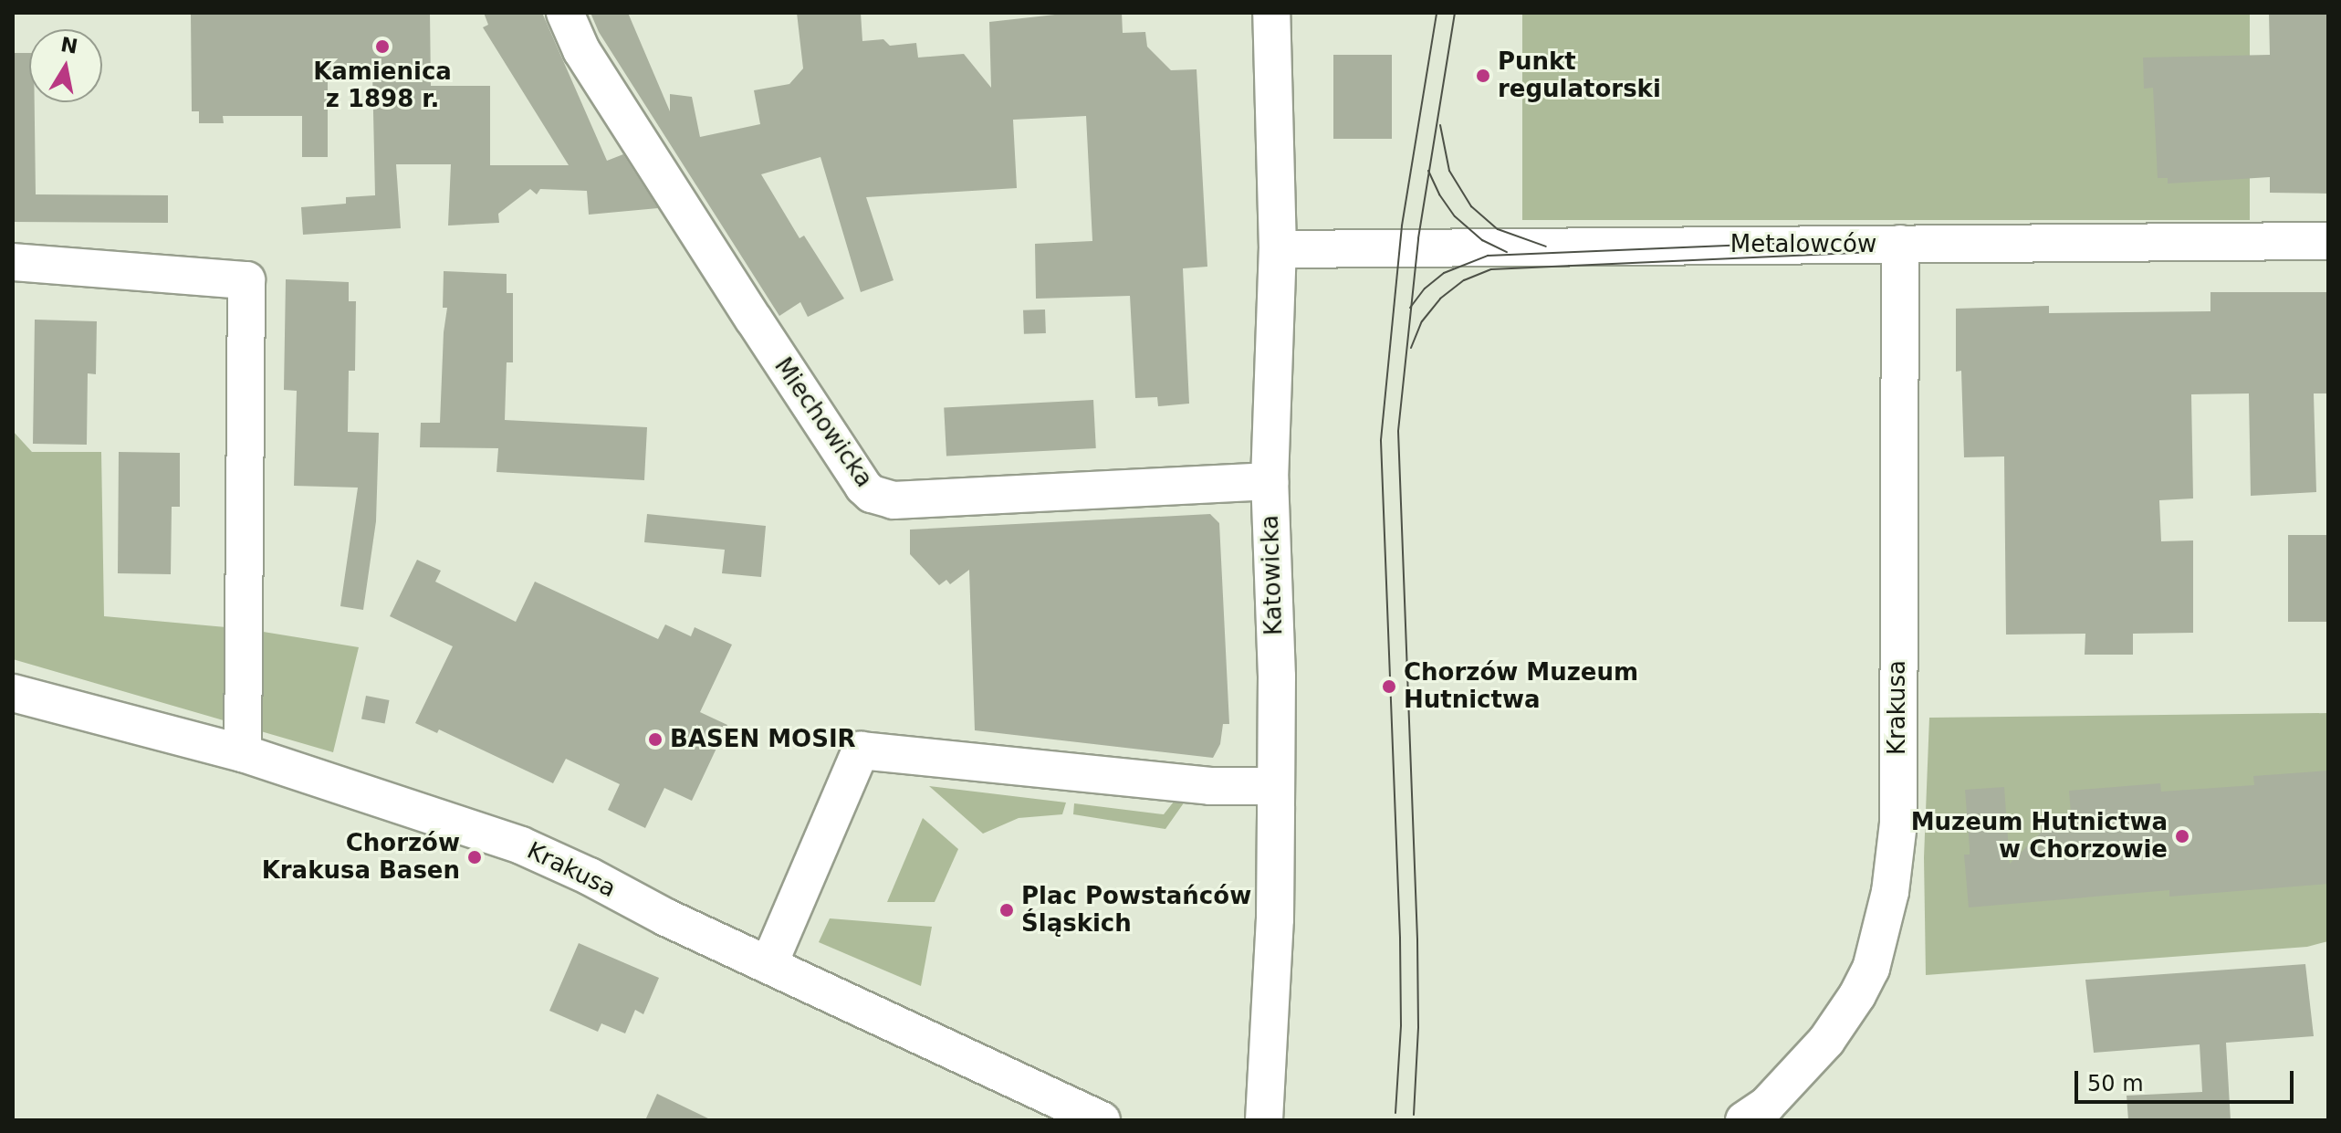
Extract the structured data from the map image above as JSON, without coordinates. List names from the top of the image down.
{
  "streets": {
    "street": [
      "Metalowców",
      "Miechowicka",
      "Katowicka",
      "Krakusa"
    ]
  },
  "crossings": [
    ["Metalowców", "Katowicka"],
    ["Metalowców", "Krakusa"],
    ["Miechowicka", "Katowicka"]
  ],
  "places": [
    "Kamienica z 1898 r.",
    "Punkt regulatorski",
    "Chorzów Muzeum Hutnictwa",
    "BASEN MOSIR",
    "Muzeum Hutnictwa w Chorzowie",
    "Chorzów Krakusa Basen",
    "Plac Powstańców Śląskich"
  ],
  "scale_bar": "50 m",
  "north": "top"
}
